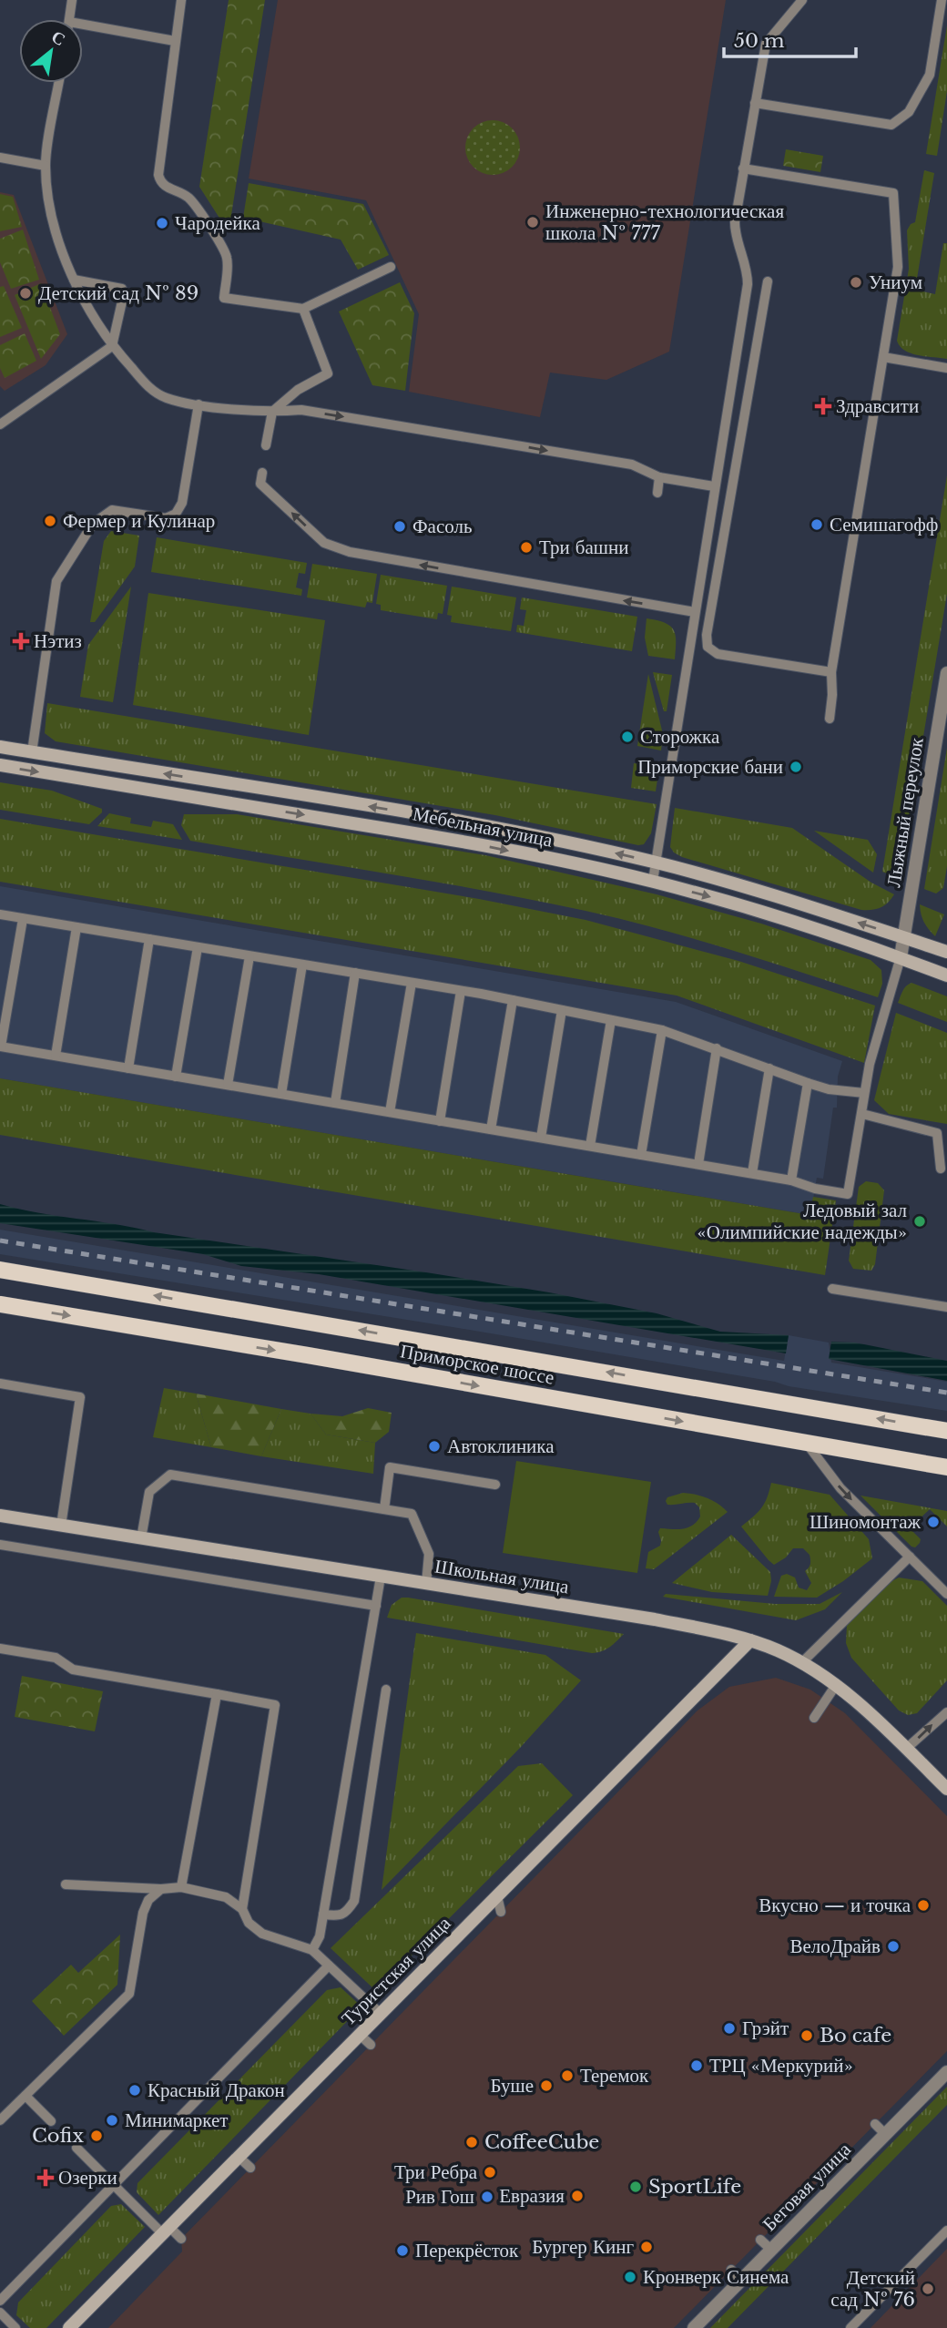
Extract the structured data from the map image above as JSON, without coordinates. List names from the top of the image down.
{
  "streets": {
    "main road": ["Приморское шоссе"],
    "street": [
      "Лыжный переулок",
      "Мебельная улица",
      "Школьная улица",
      "Туристская улица",
      "Беговая улица"
    ]
  },
  "crossings": [
    ["Лыжный переулок", "Мебельная улица"],
    ["Школьная улица", "Туристская улица"]
  ],
  "places": {
    "other": [
      "Инженерно-технологическая школа № 777",
      "Чародейка",
      "Униум",
      "Детский сад № 89",
      "Фермер и Кулинар",
      "Семишагофф",
      "Фасоль",
      "Три башни",
      "Сторожка",
      "Приморские бани",
      "Ледовый зал «Олимпийские надежды»",
      "Автоклиника",
      "Шиномонтаж",
      "Вкусно — и точка",
      "ВелоДрайв",
      "Грэйт",
      "Bo cafe",
      "ТРЦ «Меркурий»",
      "Теремок",
      "Буше",
      "Красный Дракон",
      "Минимаркет",
      "Cofix",
      "CoffeeCube",
      "Три Ребра",
      "SportLife",
      "Евразия",
      "Рив Гош",
      "Бургер Кинг",
      "Перекрёсток",
      "Кронверк Синема",
      "Детский сад № 76"
    ],
    "health": ["Здравсити", "Нэтиз", "Озерки"]
  },
  "scale_bar": "50 m",
  "north": "top right"
}
